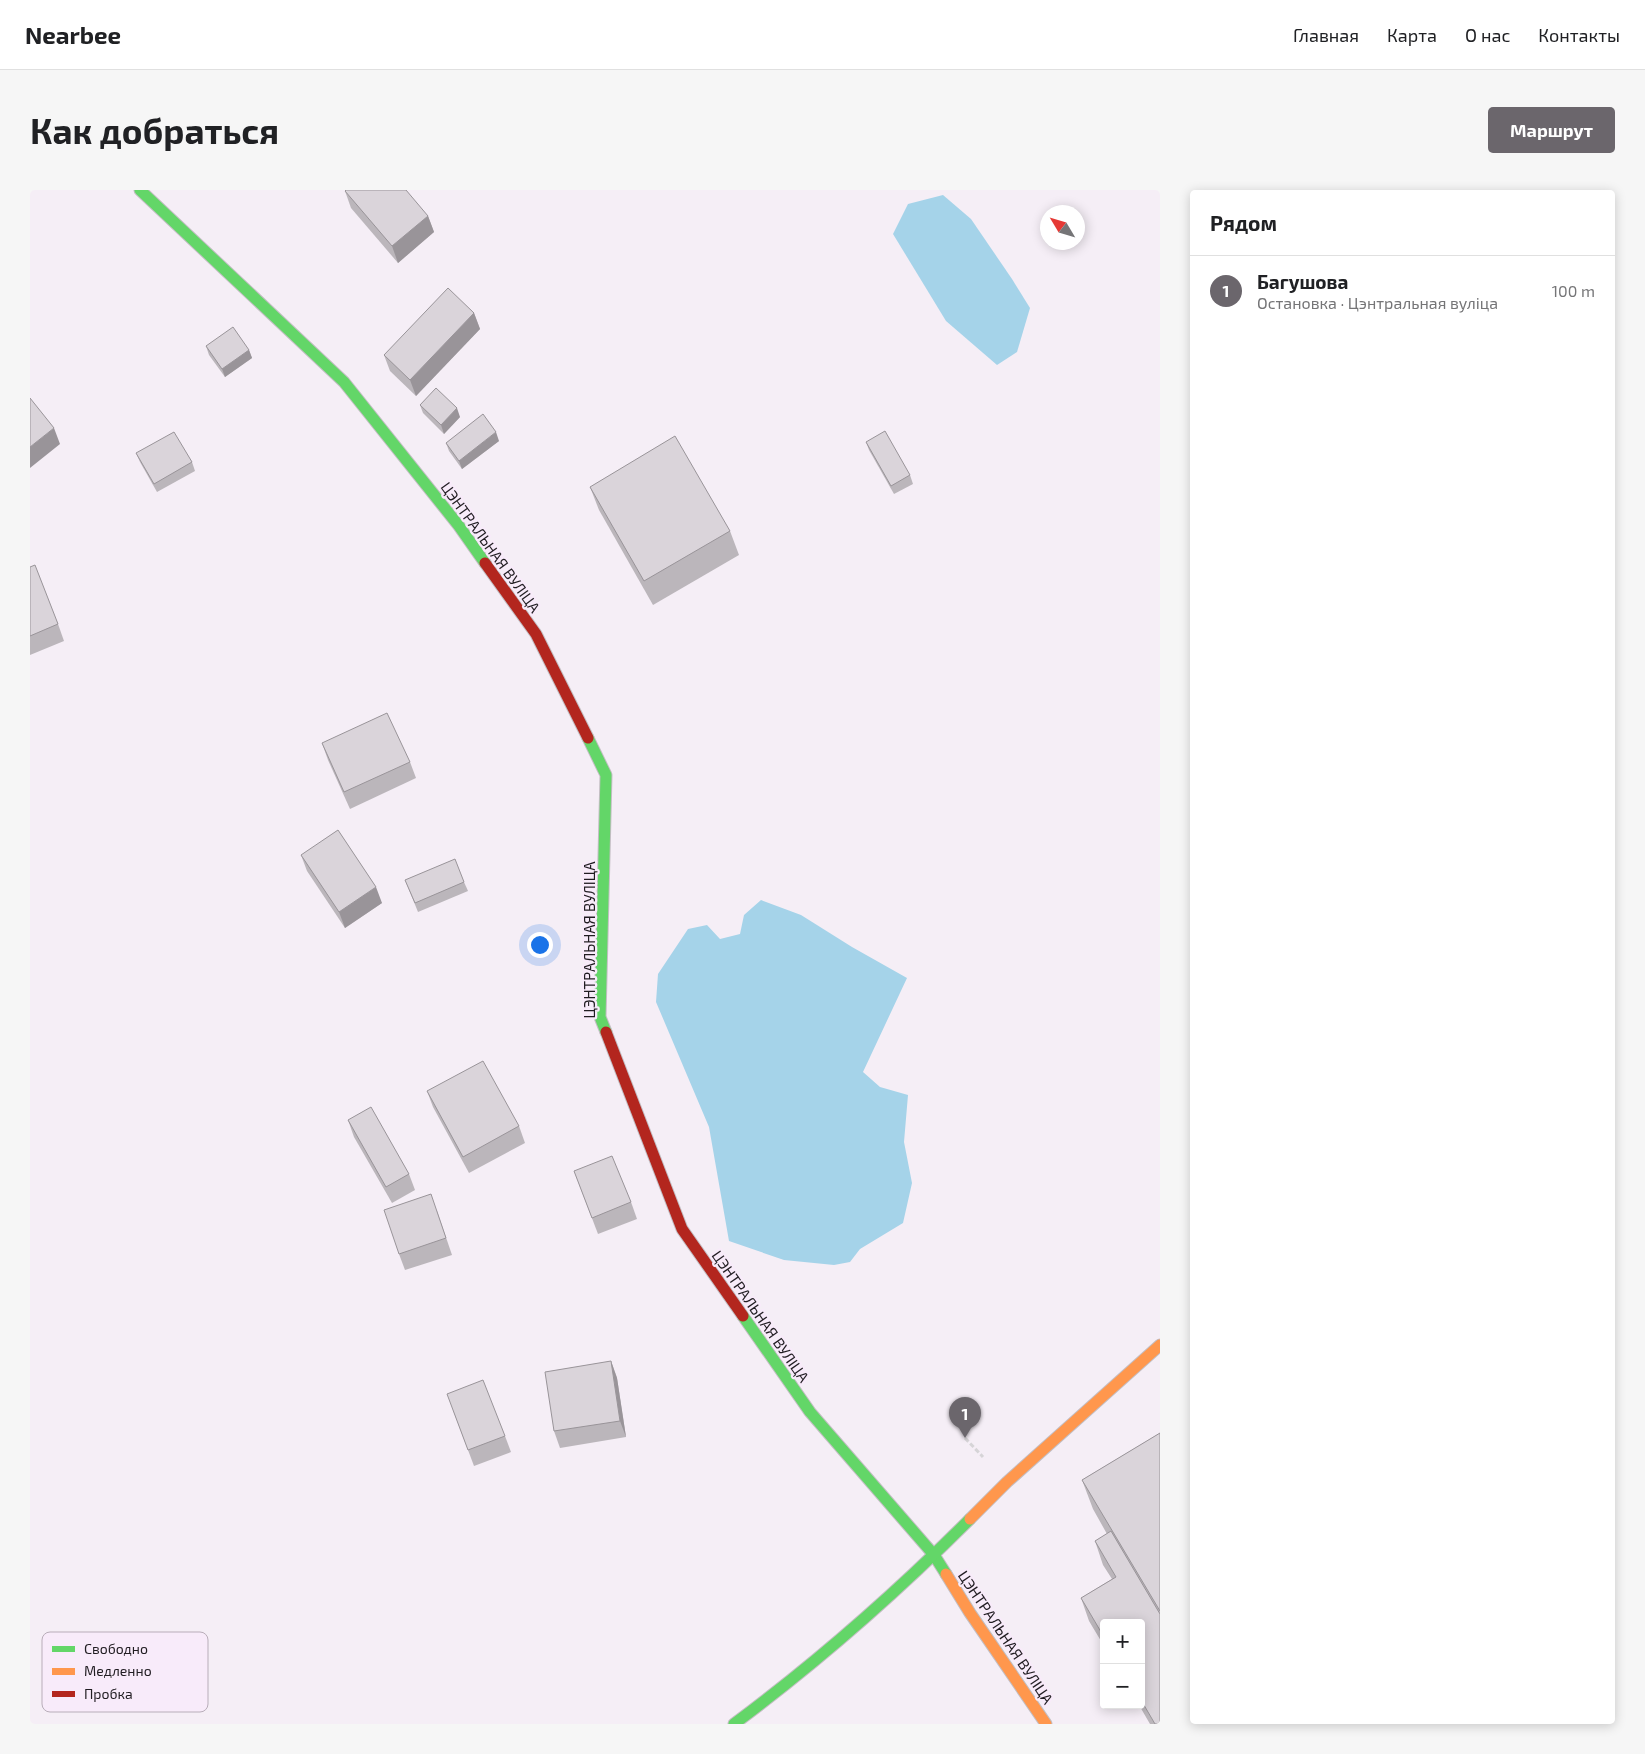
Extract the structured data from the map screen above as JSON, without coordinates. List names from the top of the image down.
{
  "streets": {
    "street": ["ЦЭНТРАЛЬНАЯ ВУЛІЦА"]
  },
  "legend": ["Свободно", "Медленно", "Пробка"],
  "north": "top left",
  "page": {
    "header": "Nearbee",
    "nav": [
      "Главная",
      "Карта",
      "О нас",
      "Контакты"
    ],
    "buttons": "Маршрут",
    "title": "Как добраться",
    "heading": "Рядом",
    "list": [
      {
        "mark": "1",
        "name": "Багушова",
        "note": "Остановка · Цэнтральная вуліца",
        "value": "100 m"
      }
    ],
    "pins": "1",
    "map_buttons": ["+", "−"]
  }
}
